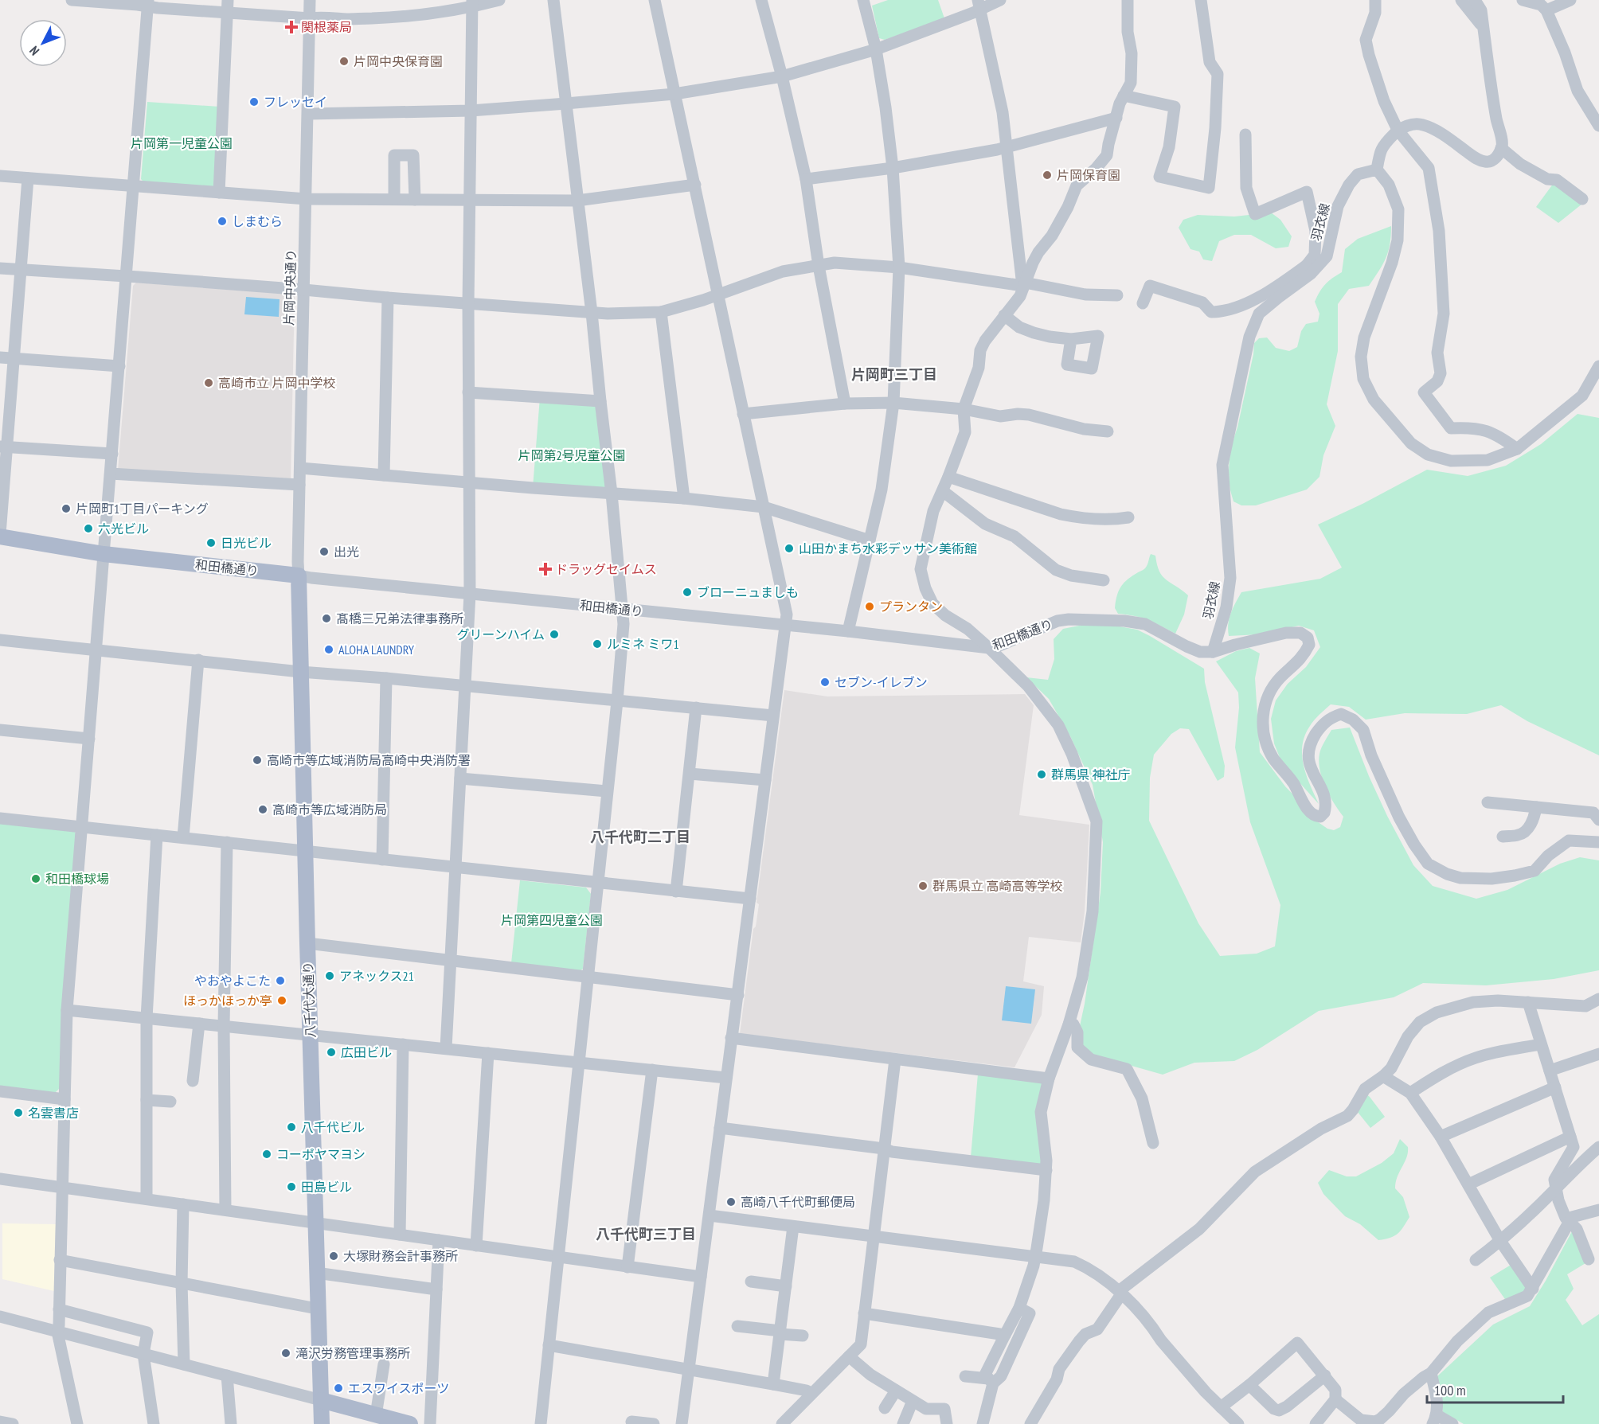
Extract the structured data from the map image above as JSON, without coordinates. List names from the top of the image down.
{
  "streets": {
    "main road": ["和田橋通り", "八千代大通り"],
    "street": ["羽衣線", "片岡中央通り"]
  },
  "crossings": [
    ["羽衣線", "和田橋通り"],
    ["片岡中央通り", "和田橋通り"],
    ["片岡中央通り", "八千代大通り"],
    ["和田橋通り", "八千代大通り"]
  ],
  "districts": ["片岡町三丁目", "八千代町二丁目", "八千代町三丁目"],
  "parks": ["片岡第一児童公園", "片岡第2号児童公園", "片岡第四児童公園"],
  "places": {
    "health": ["関根薬局", "ドラッグセイムス"],
    "other": [
      "片岡中央保育園",
      "フレッセイ",
      "片岡保育園",
      "しまむら",
      "高崎市立 片岡中学校",
      "片岡町1丁目パーキング",
      "六光ビル",
      "日光ビル",
      "山田かまち水彩デッサン美術館",
      "出光",
      "ブローニュましも",
      "プランタン",
      "髙橋三兄弟法律事務所",
      "グリーンハイム",
      "ルミネ ミワ1",
      "ALOHA LAUNDRY",
      "セブン-イレブン",
      "高崎市等広域消防局高崎中央消防署",
      "群馬県 神社庁",
      "高崎市等広域消防局",
      "和田橋球場",
      "群馬県立 高崎高等学校",
      "アネックス21",
      "やおやよこた",
      "ほっかほっか亭",
      "広田ビル",
      "名雲書店",
      "八千代ビル",
      "コーポヤマヨシ",
      "田島ビル",
      "高崎八千代町郵便局",
      "大塚財務会計事務所",
      "滝沢労務管理事務所",
      "エスワイスポーツ"
    ]
  },
  "scale_bar": "100 m",
  "north": "bottom left"
}
